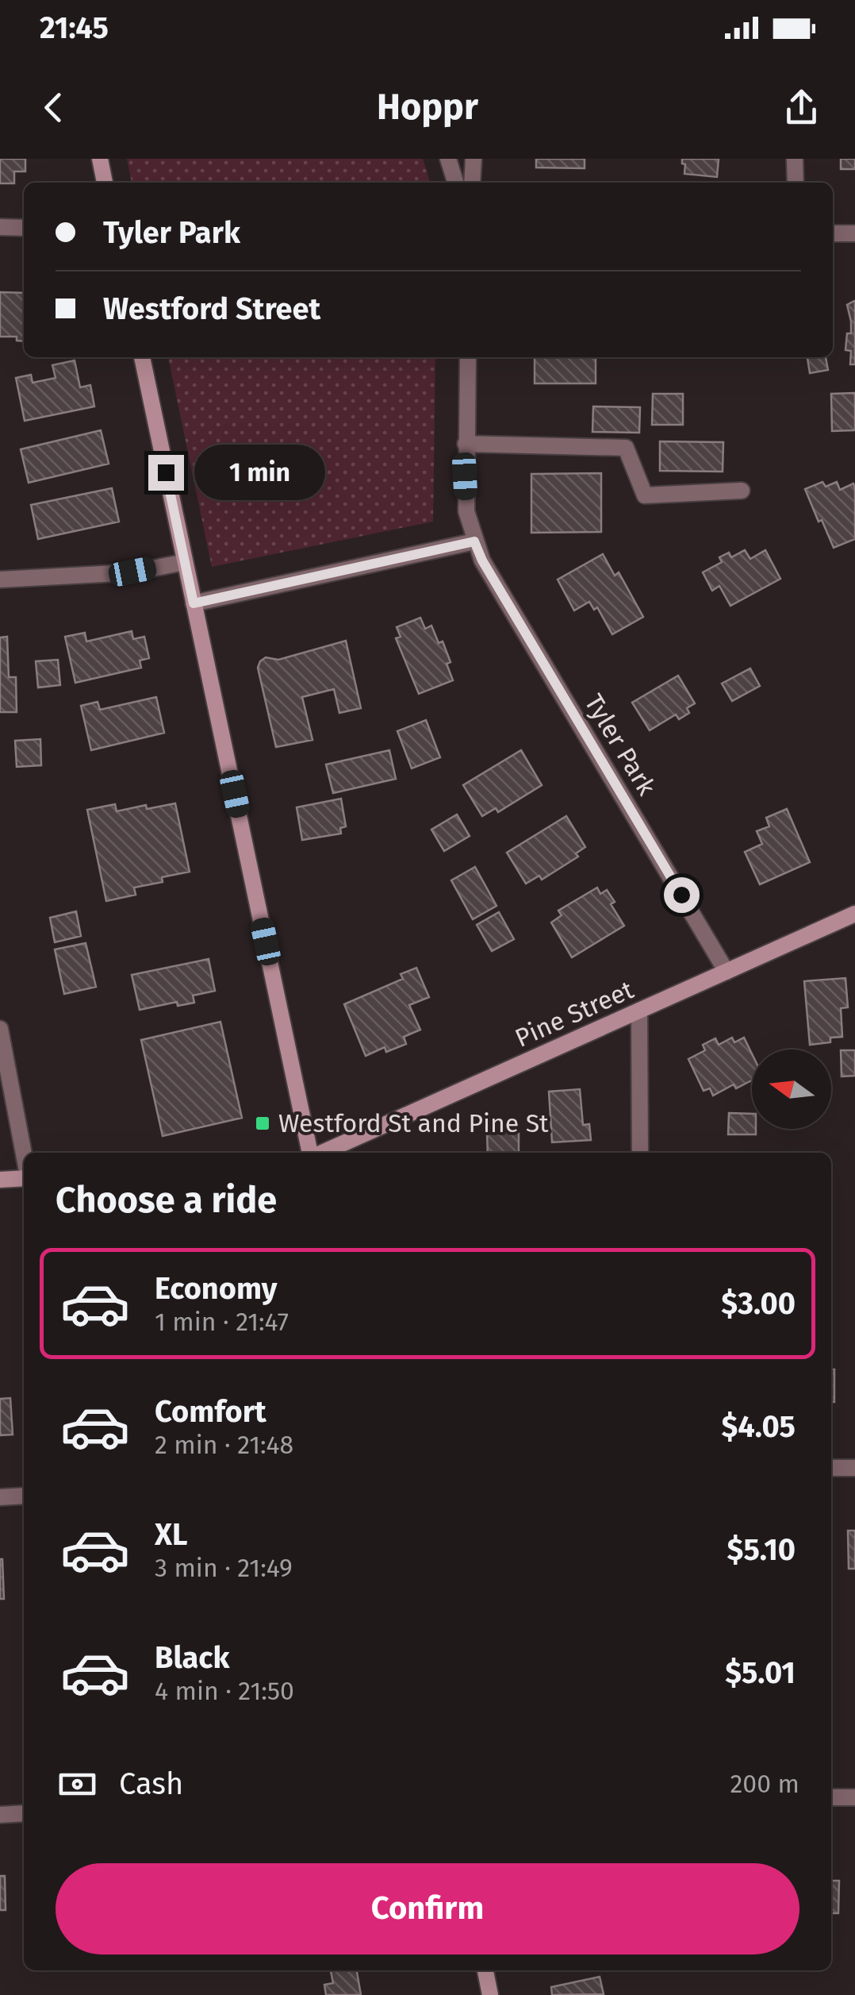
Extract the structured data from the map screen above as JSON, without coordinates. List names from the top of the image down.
{
  "streets": {
    "main road": ["Pine Street"],
    "street": ["Tyler Park"]
  },
  "crossings": [
    ["Tyler Park", "Pine Street"]
  ],
  "places": {
    "transit": ["Westford St and Pine St"]
  },
  "north": "left",
  "page": {
    "status": "21:45",
    "header": "Hoppr",
    "banner": ["Tyler Park", "Westford Street"],
    "bubble": "1 min",
    "heading": "Choose a ride",
    "list": [
      {
        "name": "Economy",
        "note": "1 min · 21:47",
        "value": "$3.00"
      },
      {
        "name": "Comfort",
        "note": "2 min · 21:48",
        "value": "$4.05"
      },
      {
        "name": "XL",
        "note": "3 min · 21:49",
        "value": "$5.10"
      },
      {
        "name": "Black",
        "note": "4 min · 21:50",
        "value": "$5.01"
      }
    ],
    "pay": ["Cash", "200 m"],
    "buttons": "Confirm"
  }
}
